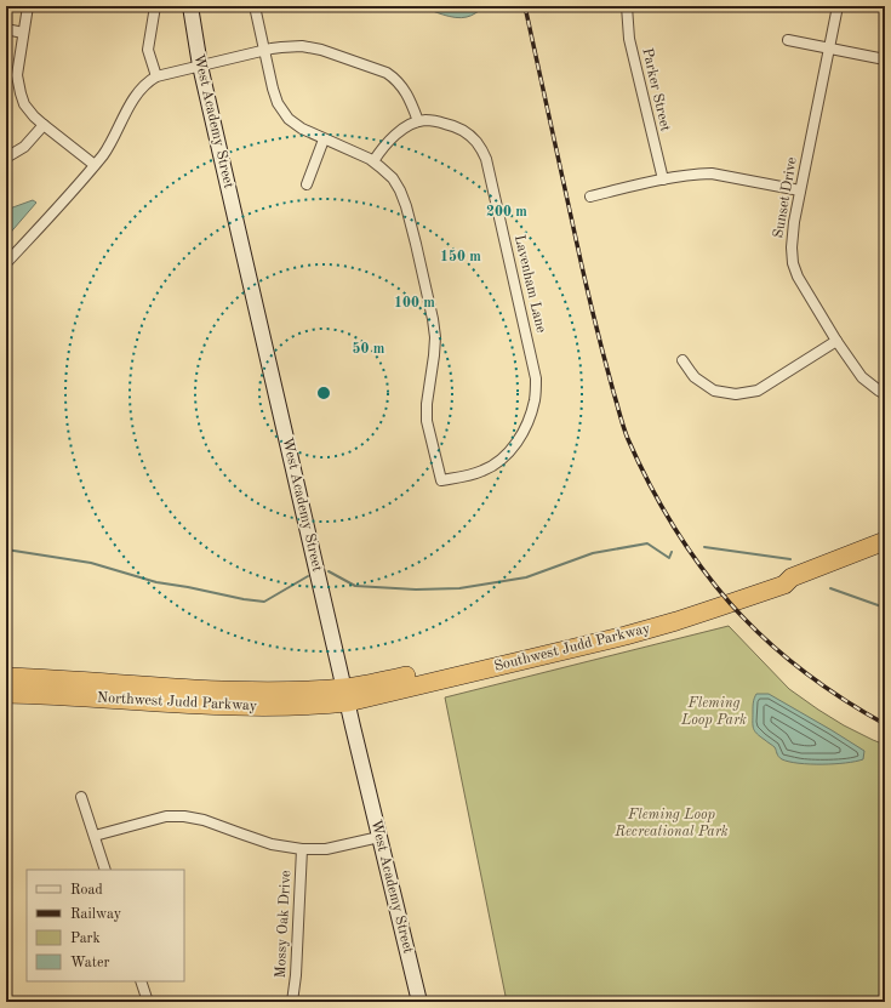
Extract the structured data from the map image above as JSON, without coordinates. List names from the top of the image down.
{
  "streets": {
    "highway": ["Southwest Judd Parkway", "Northwest Judd Parkway"],
    "main road": ["West Academy Street"],
    "street": [
      "Parker Street",
      "Sunset Drive",
      "Lavenham Lane",
      "Mossy Oak Drive"
    ]
  },
  "crossings": [
    ["West Academy Street", "Southwest Judd Parkway"],
    ["West Academy Street", "Northwest Judd Parkway"],
    ["Southwest Judd Parkway", "Northwest Judd Parkway"]
  ],
  "parks": ["Fleming Loop Park", "Fleming Loop Recreational Park"],
  "legend": [
    "Road",
    "Railway",
    "Park",
    "Water"
  ],
  "rings": [
    "200 m",
    "150 m",
    "100 m",
    "50 m"
  ]
}
